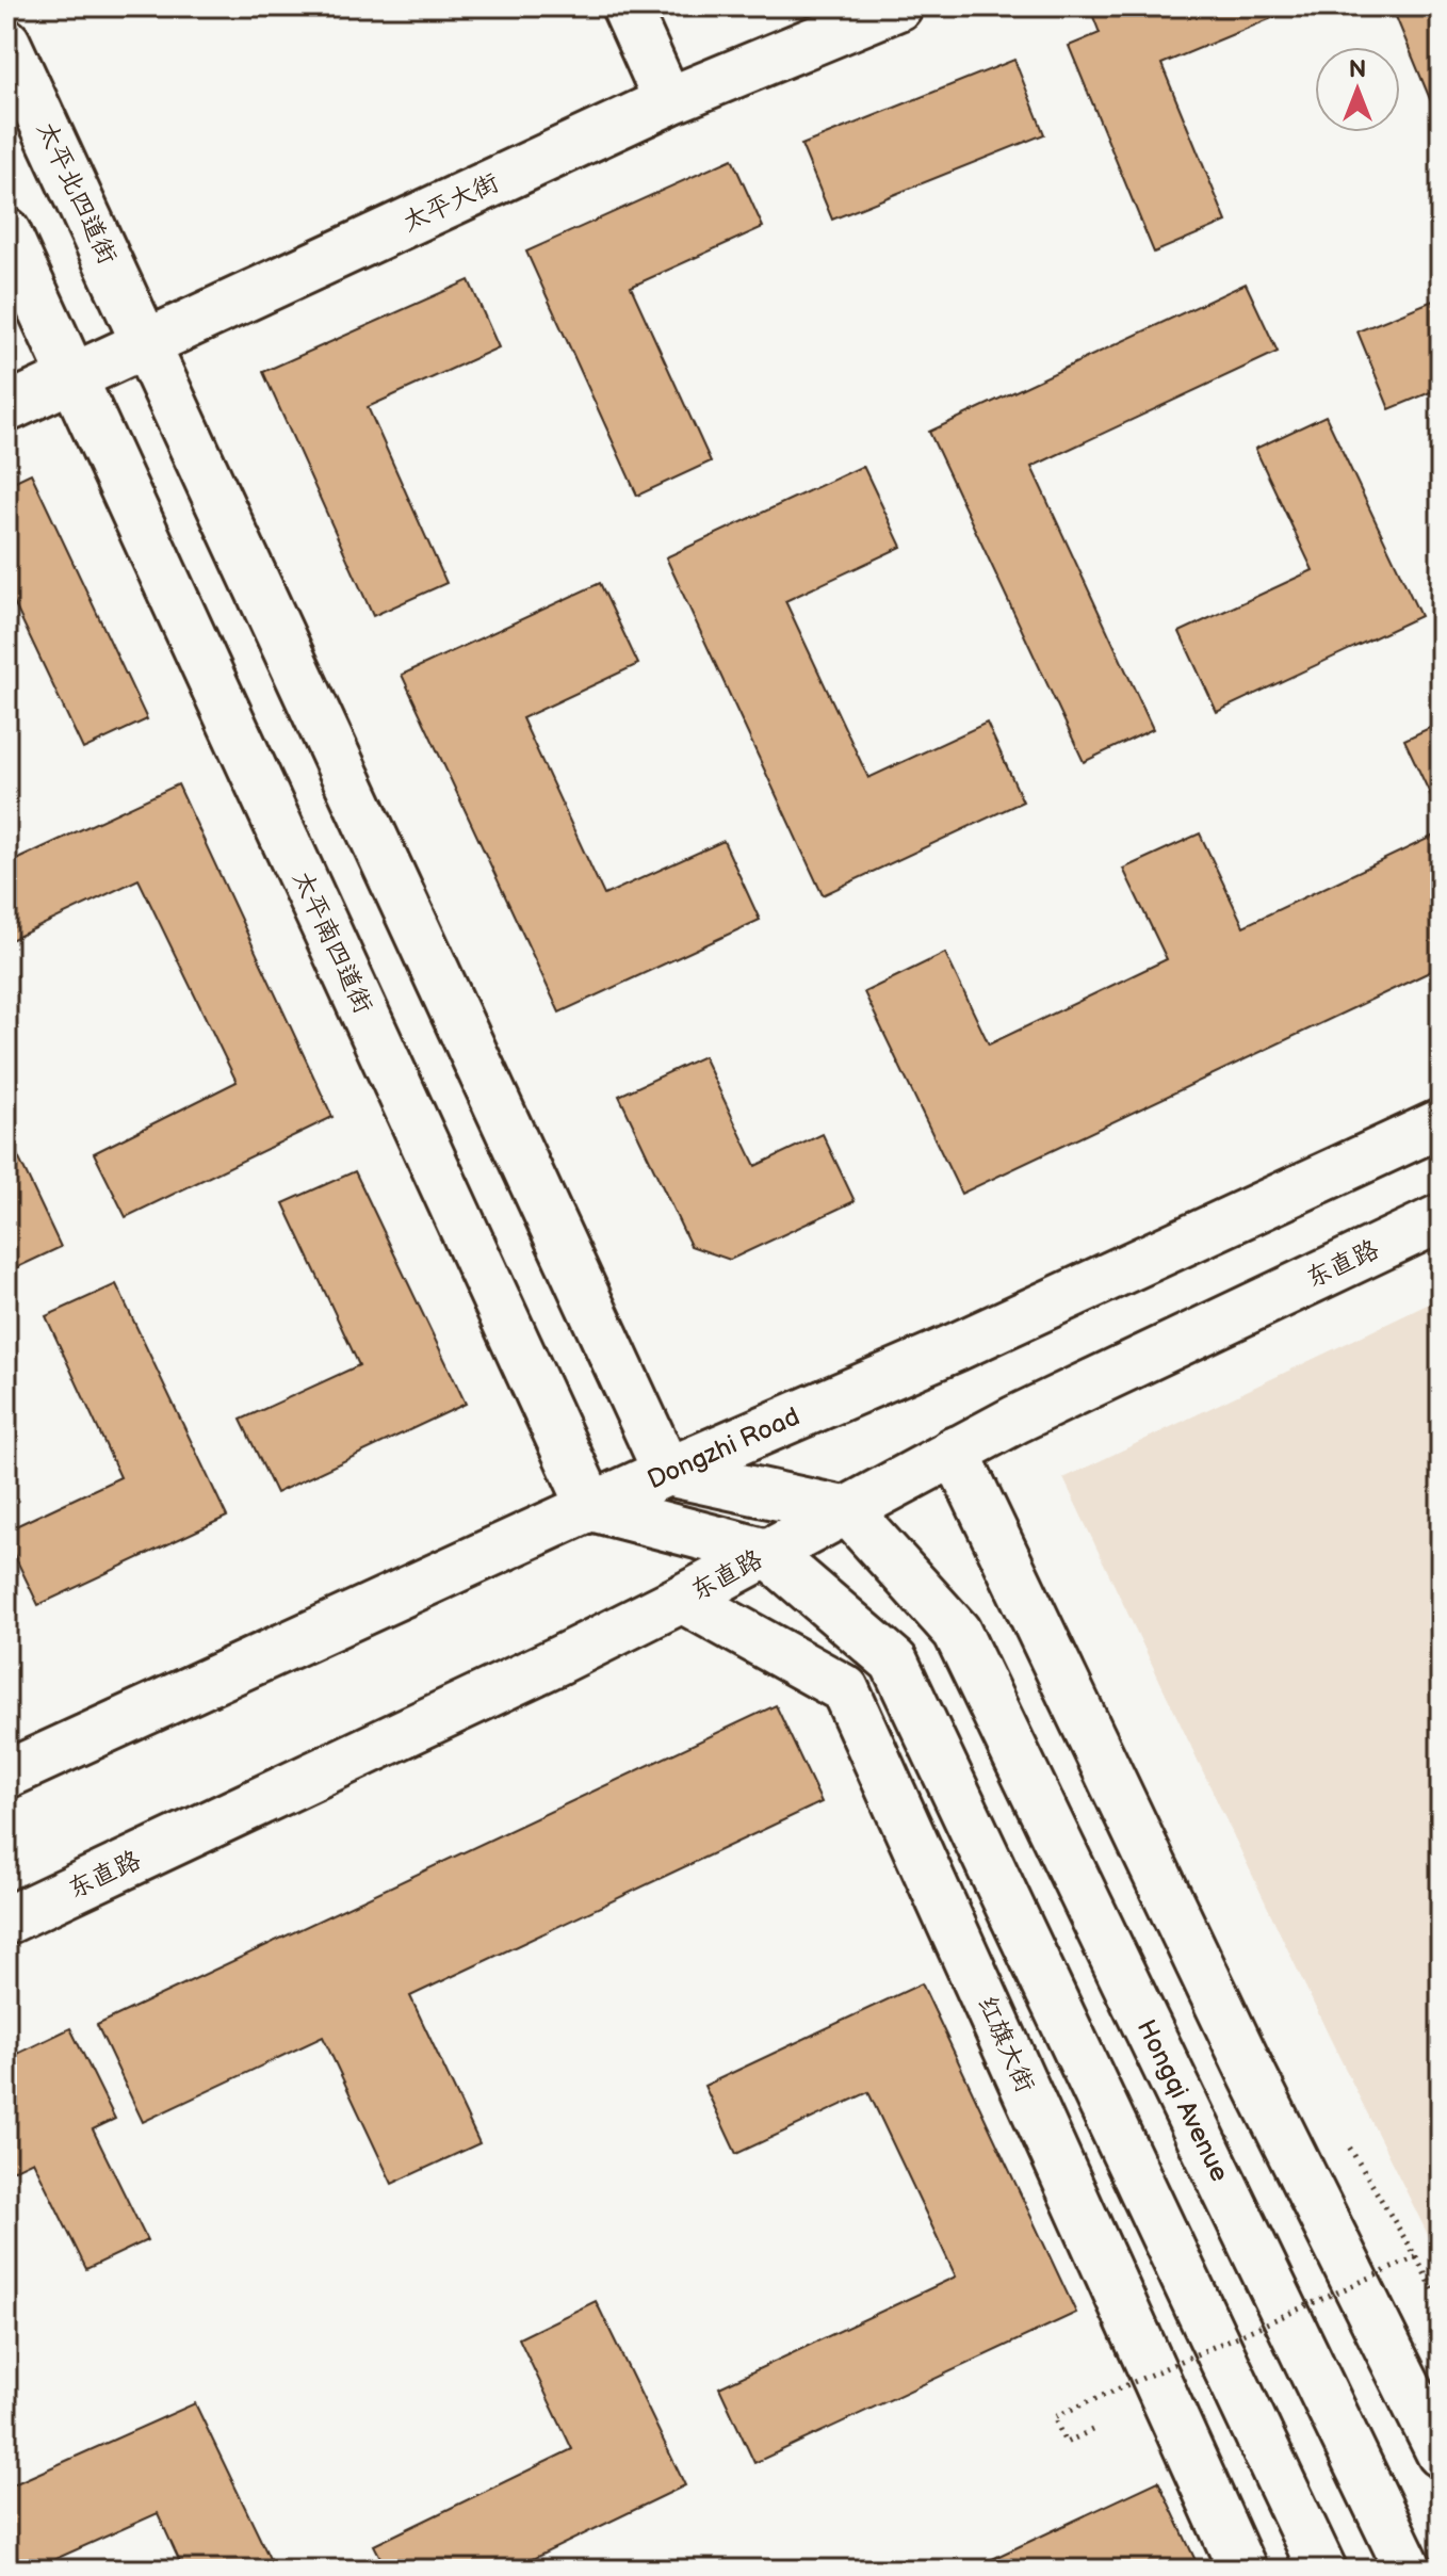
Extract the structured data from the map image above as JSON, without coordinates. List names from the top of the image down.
{
  "streets": {
    "main road": [
      "太平北四道街",
      "太平大街",
      "太平南四道街",
      "东直路",
      "Dongzhi Road",
      "红旗大街",
      "Hongqi Avenue"
    ]
  },
  "crossings": [
    ["太平北四道街", "太平大街"],
    ["太平大街", "太平南四道街"],
    ["太平南四道街", "Dongzhi Road"],
    ["东直路", "红旗大街"],
    ["东直路", "Hongqi Avenue"]
  ],
  "north": "top"
}
